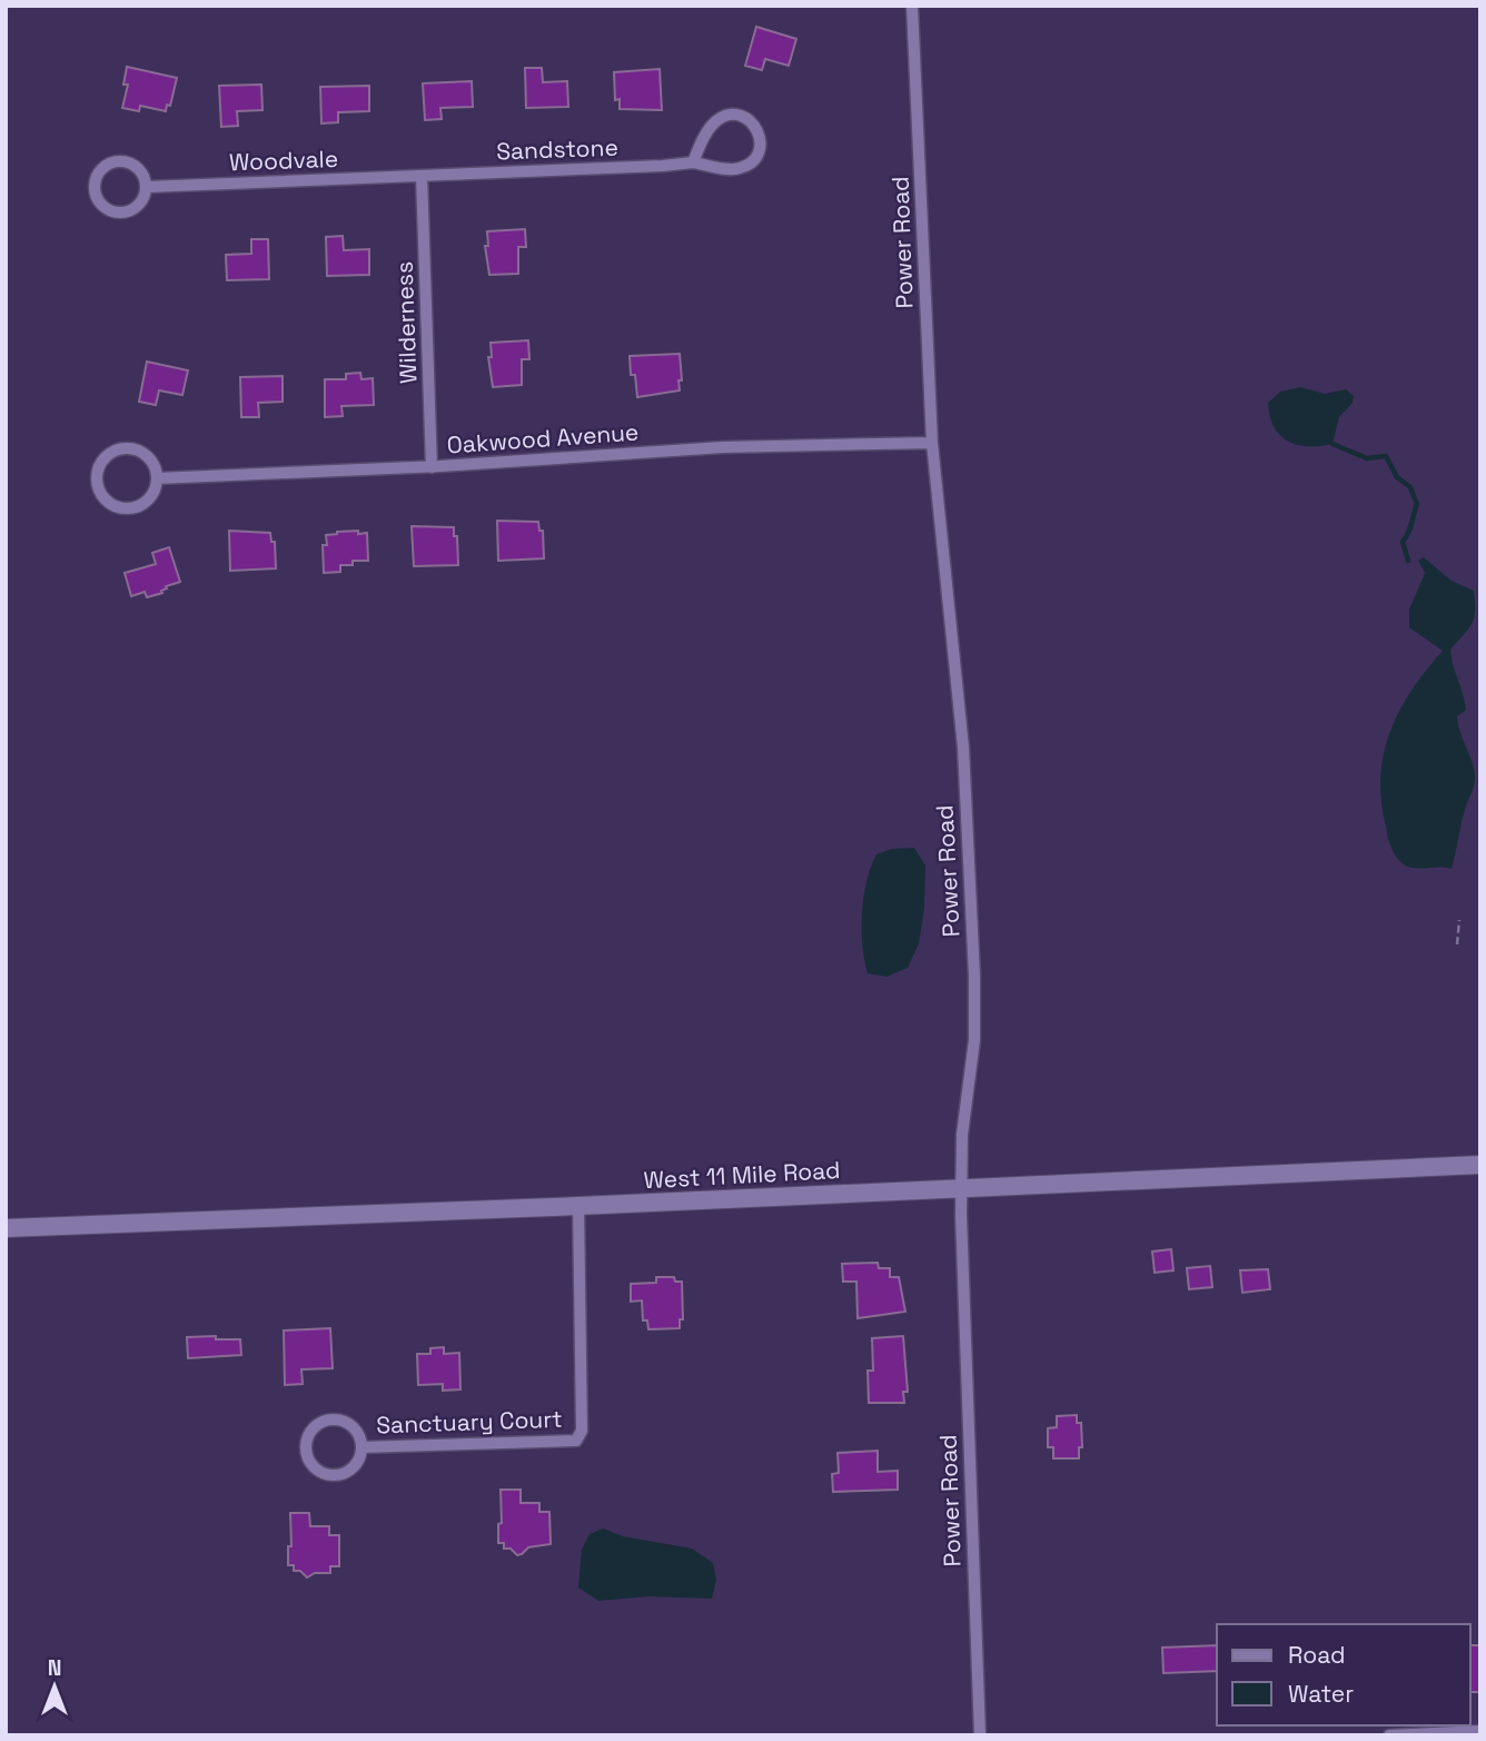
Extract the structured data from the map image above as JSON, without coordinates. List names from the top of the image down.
{
  "streets": {
    "street": [
      "Sandstone",
      "Woodvale",
      "Power Road",
      "Wilderness",
      "Oakwood Avenue",
      "West 11 Mile Road",
      "Sanctuary Court"
    ]
  },
  "crossings": [
    ["Sandstone", "Woodvale"],
    ["Sandstone", "Wilderness"],
    ["Woodvale", "Wilderness"],
    ["Power Road", "Oakwood Avenue"],
    ["Power Road", "West 11 Mile Road"],
    ["Wilderness", "Oakwood Avenue"],
    ["West 11 Mile Road", "Sanctuary Court"]
  ],
  "legend": ["Road", "Water"],
  "north": "top"
}
